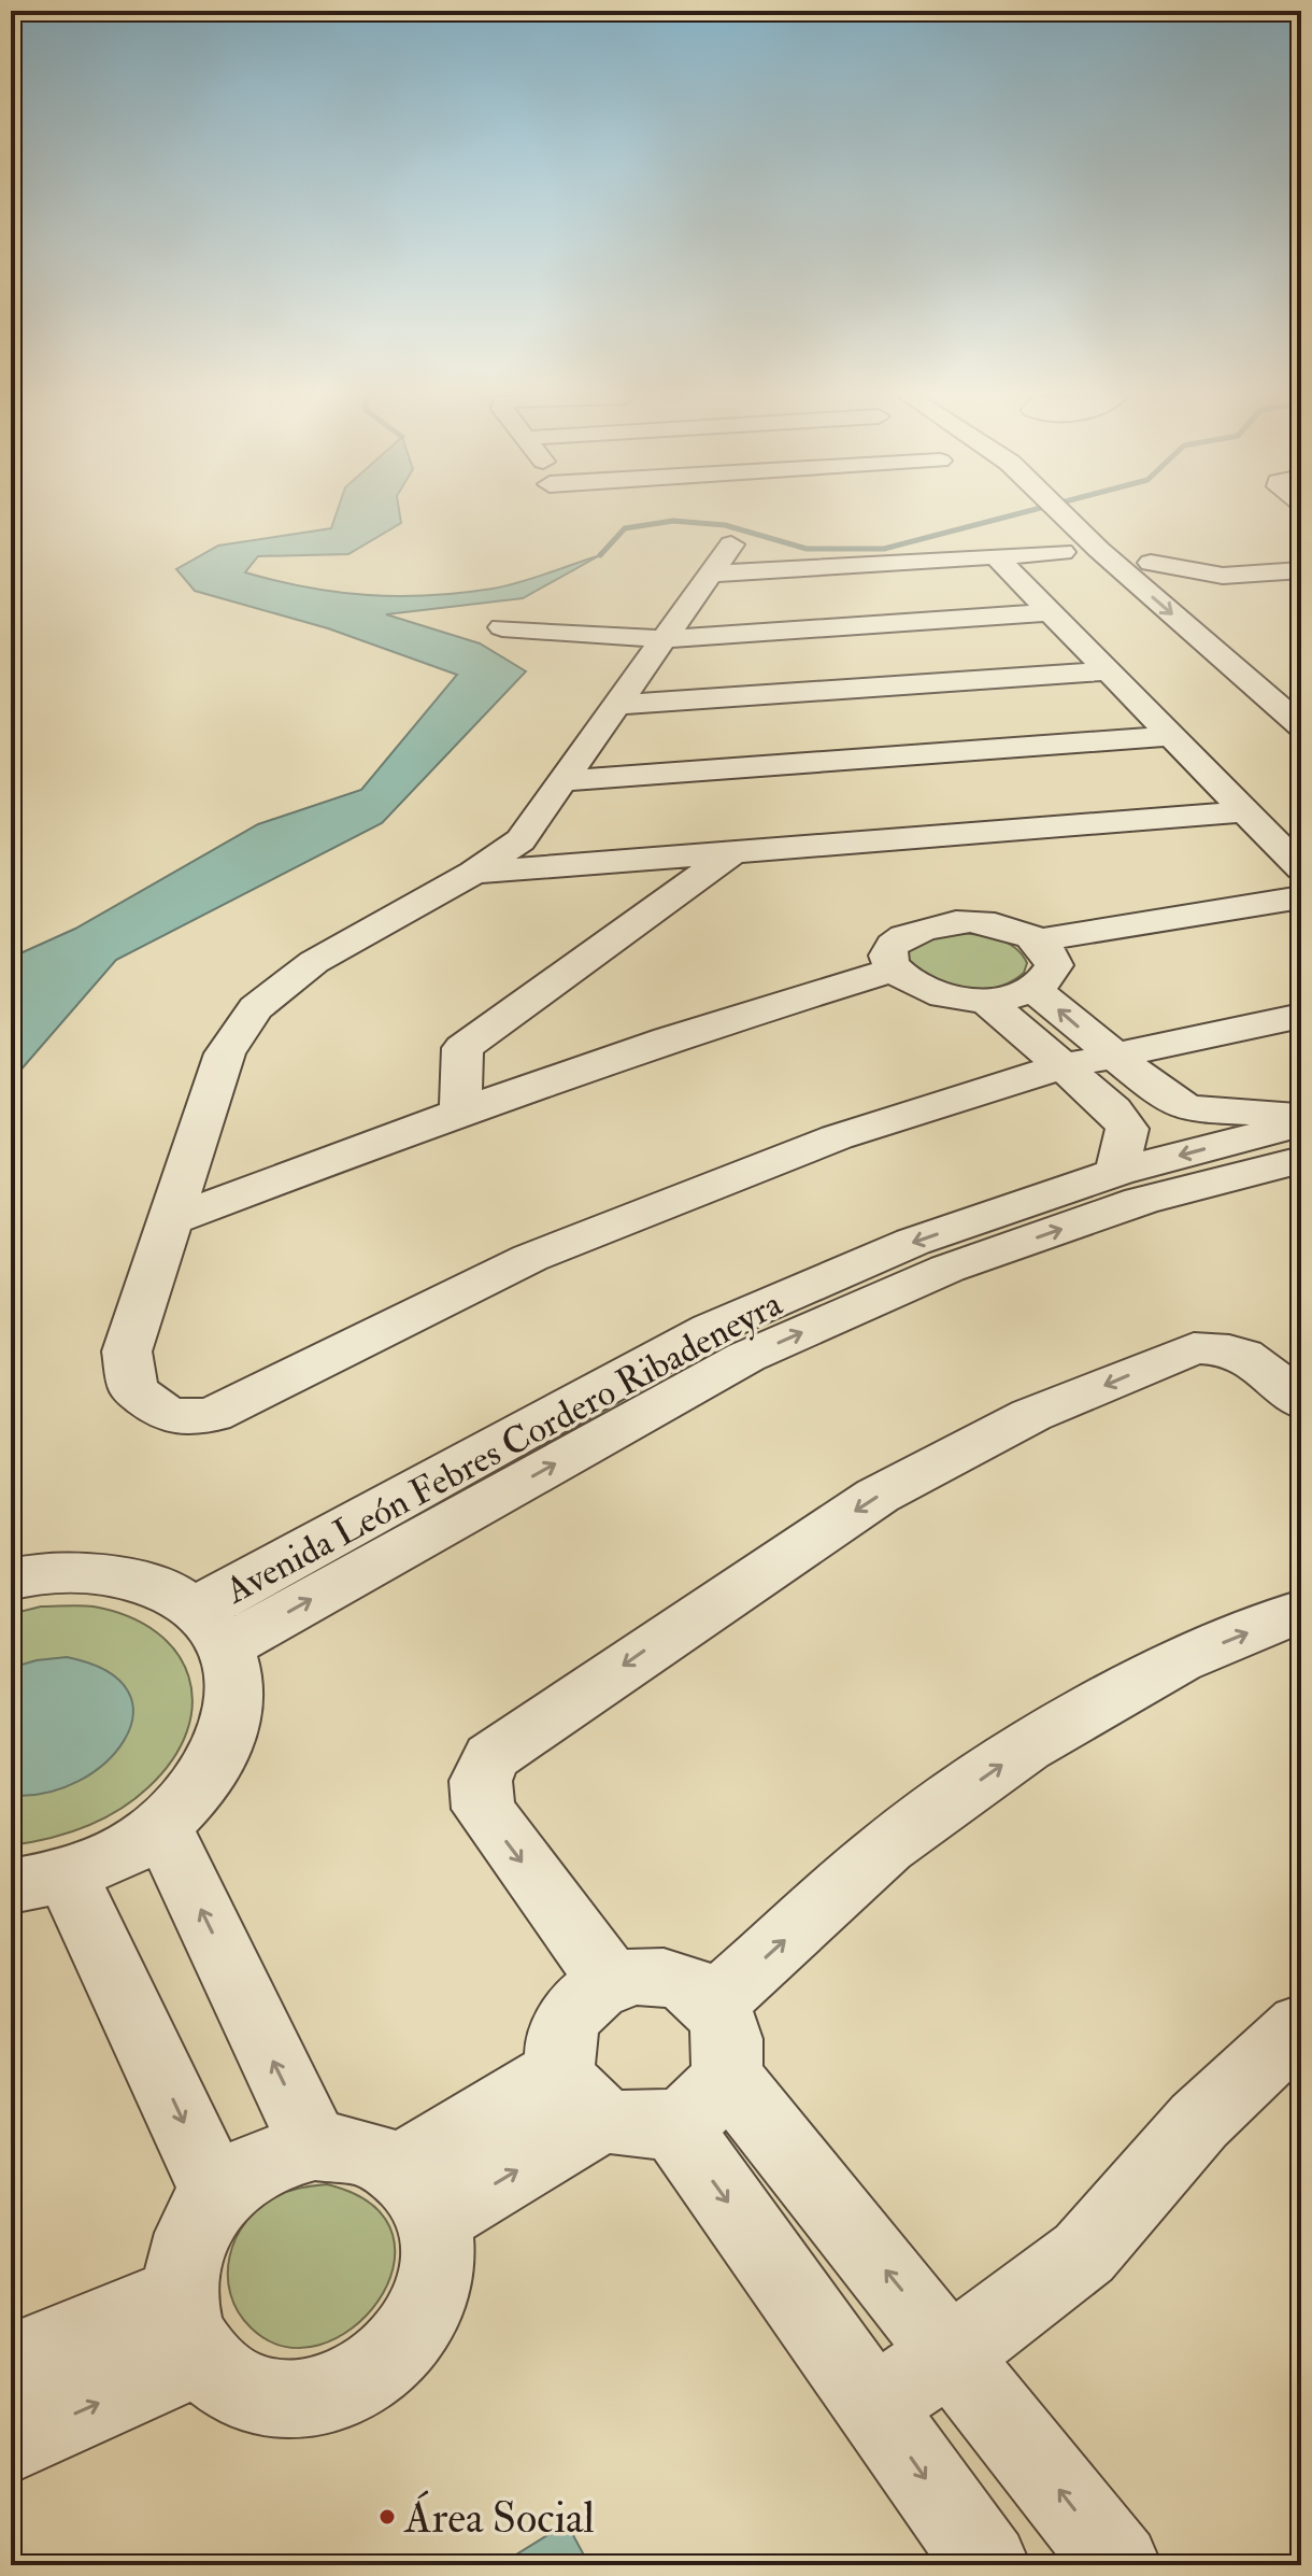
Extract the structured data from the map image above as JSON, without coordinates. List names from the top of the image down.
{
  "streets": {
    "street": ["Avenida León Febres Cordero Ribadeneyra"]
  },
  "places": ["Área Social"]
}
